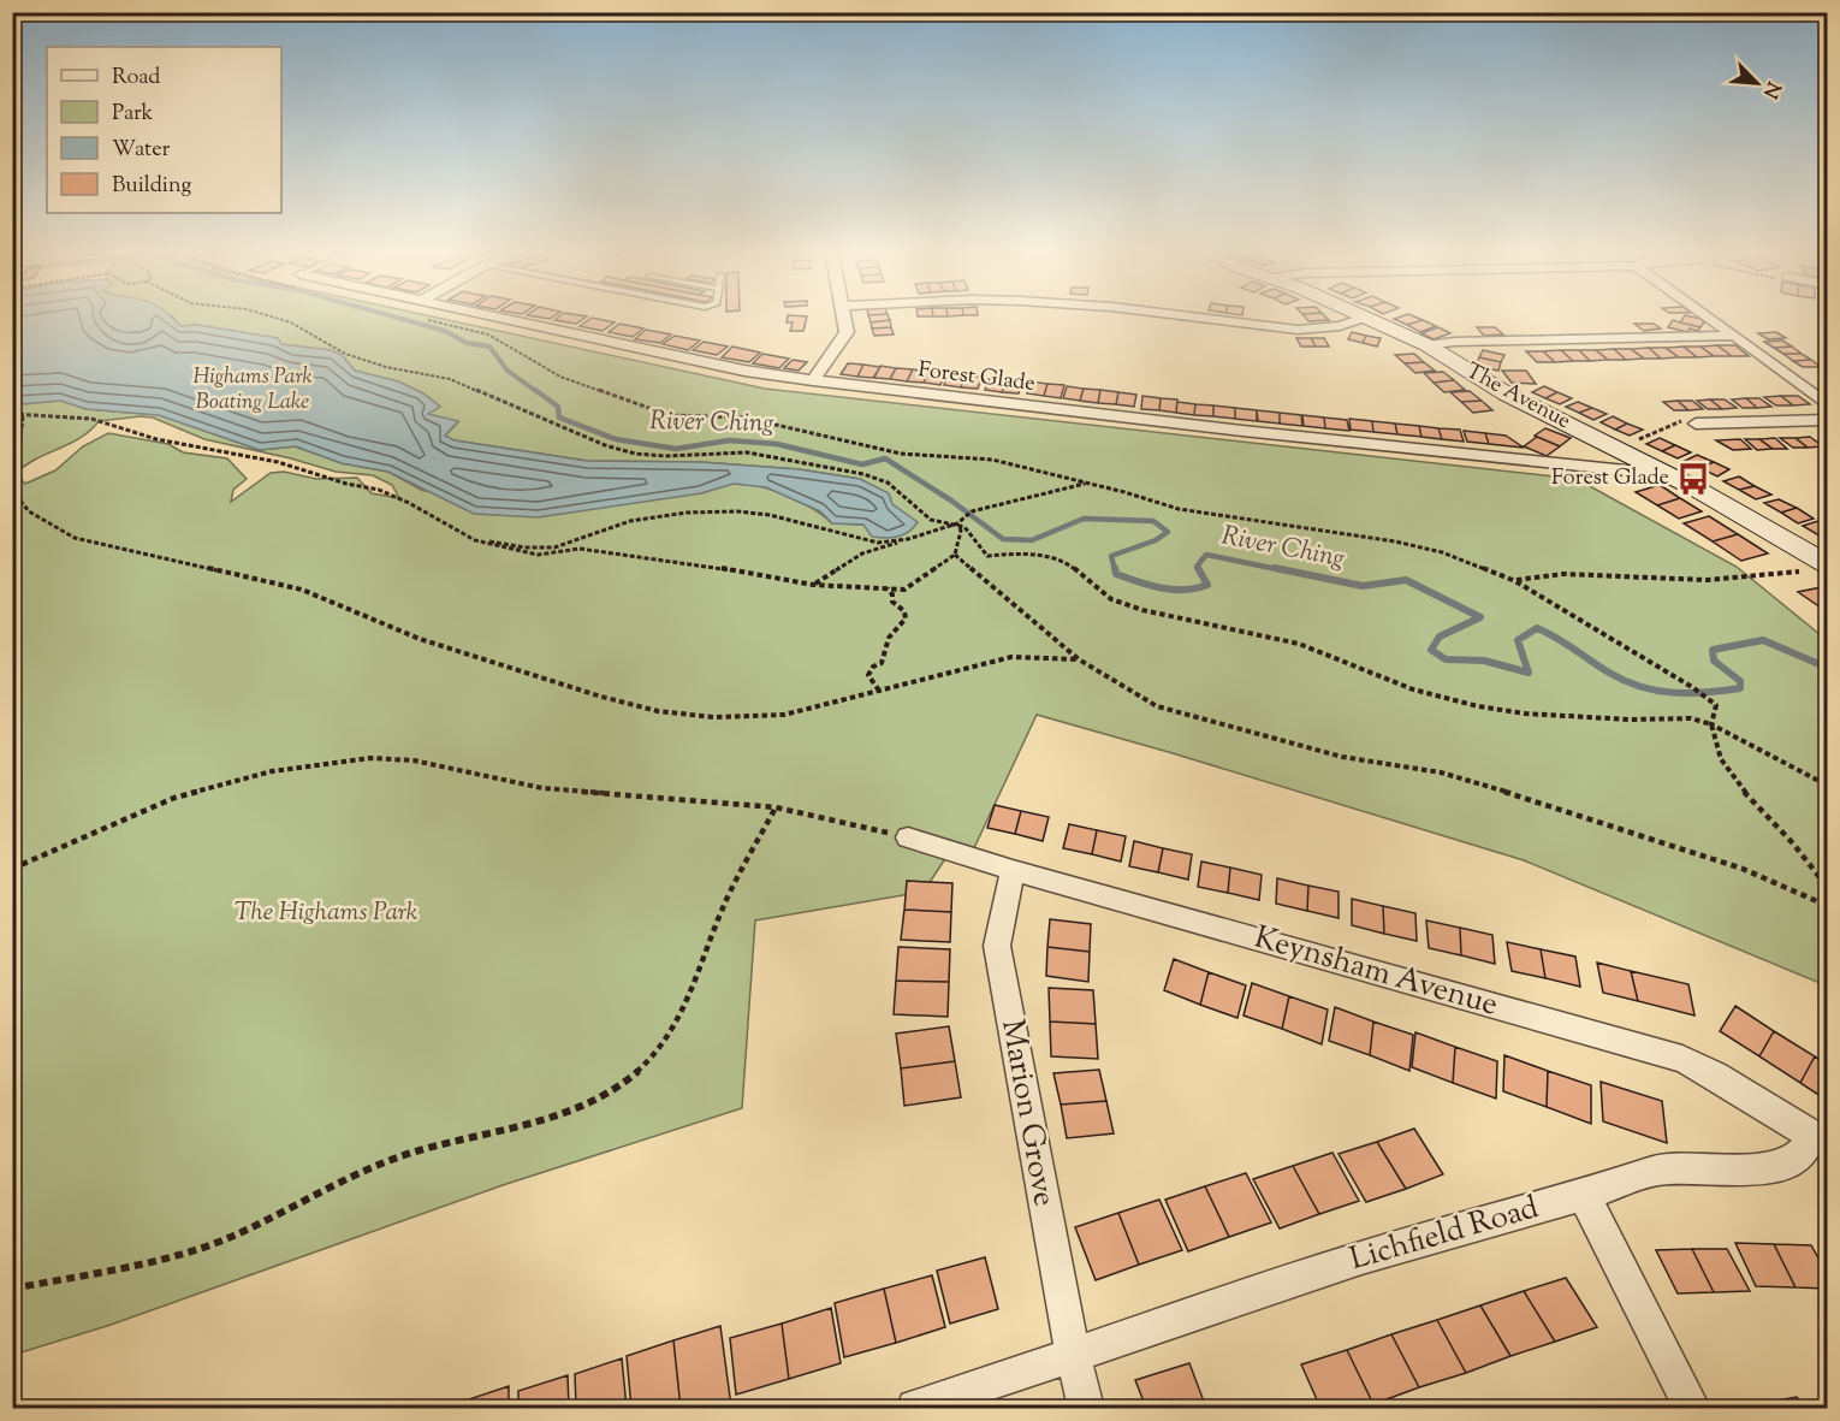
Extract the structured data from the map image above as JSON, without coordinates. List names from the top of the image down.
{
  "streets": {
    "street": [
      "Forest Glade",
      "The Avenue",
      "Keynsham Avenue",
      "Marion Grove",
      "Lichfield Road"
    ]
  },
  "crossings": [
    ["Forest Glade", "The Avenue"],
    ["Keynsham Avenue", "Marion Grove"],
    ["Keynsham Avenue", "Lichfield Road"],
    ["Marion Grove", "Lichfield Road"]
  ],
  "water": ["Highams Park Boating Lake", "River Ching"],
  "parks": ["The Highams Park"],
  "places": {
    "bus stop": ["Forest Glade"]
  },
  "legend": [
    "Road",
    "Park",
    "Water",
    "Building"
  ],
  "north": "bottom right"
}
